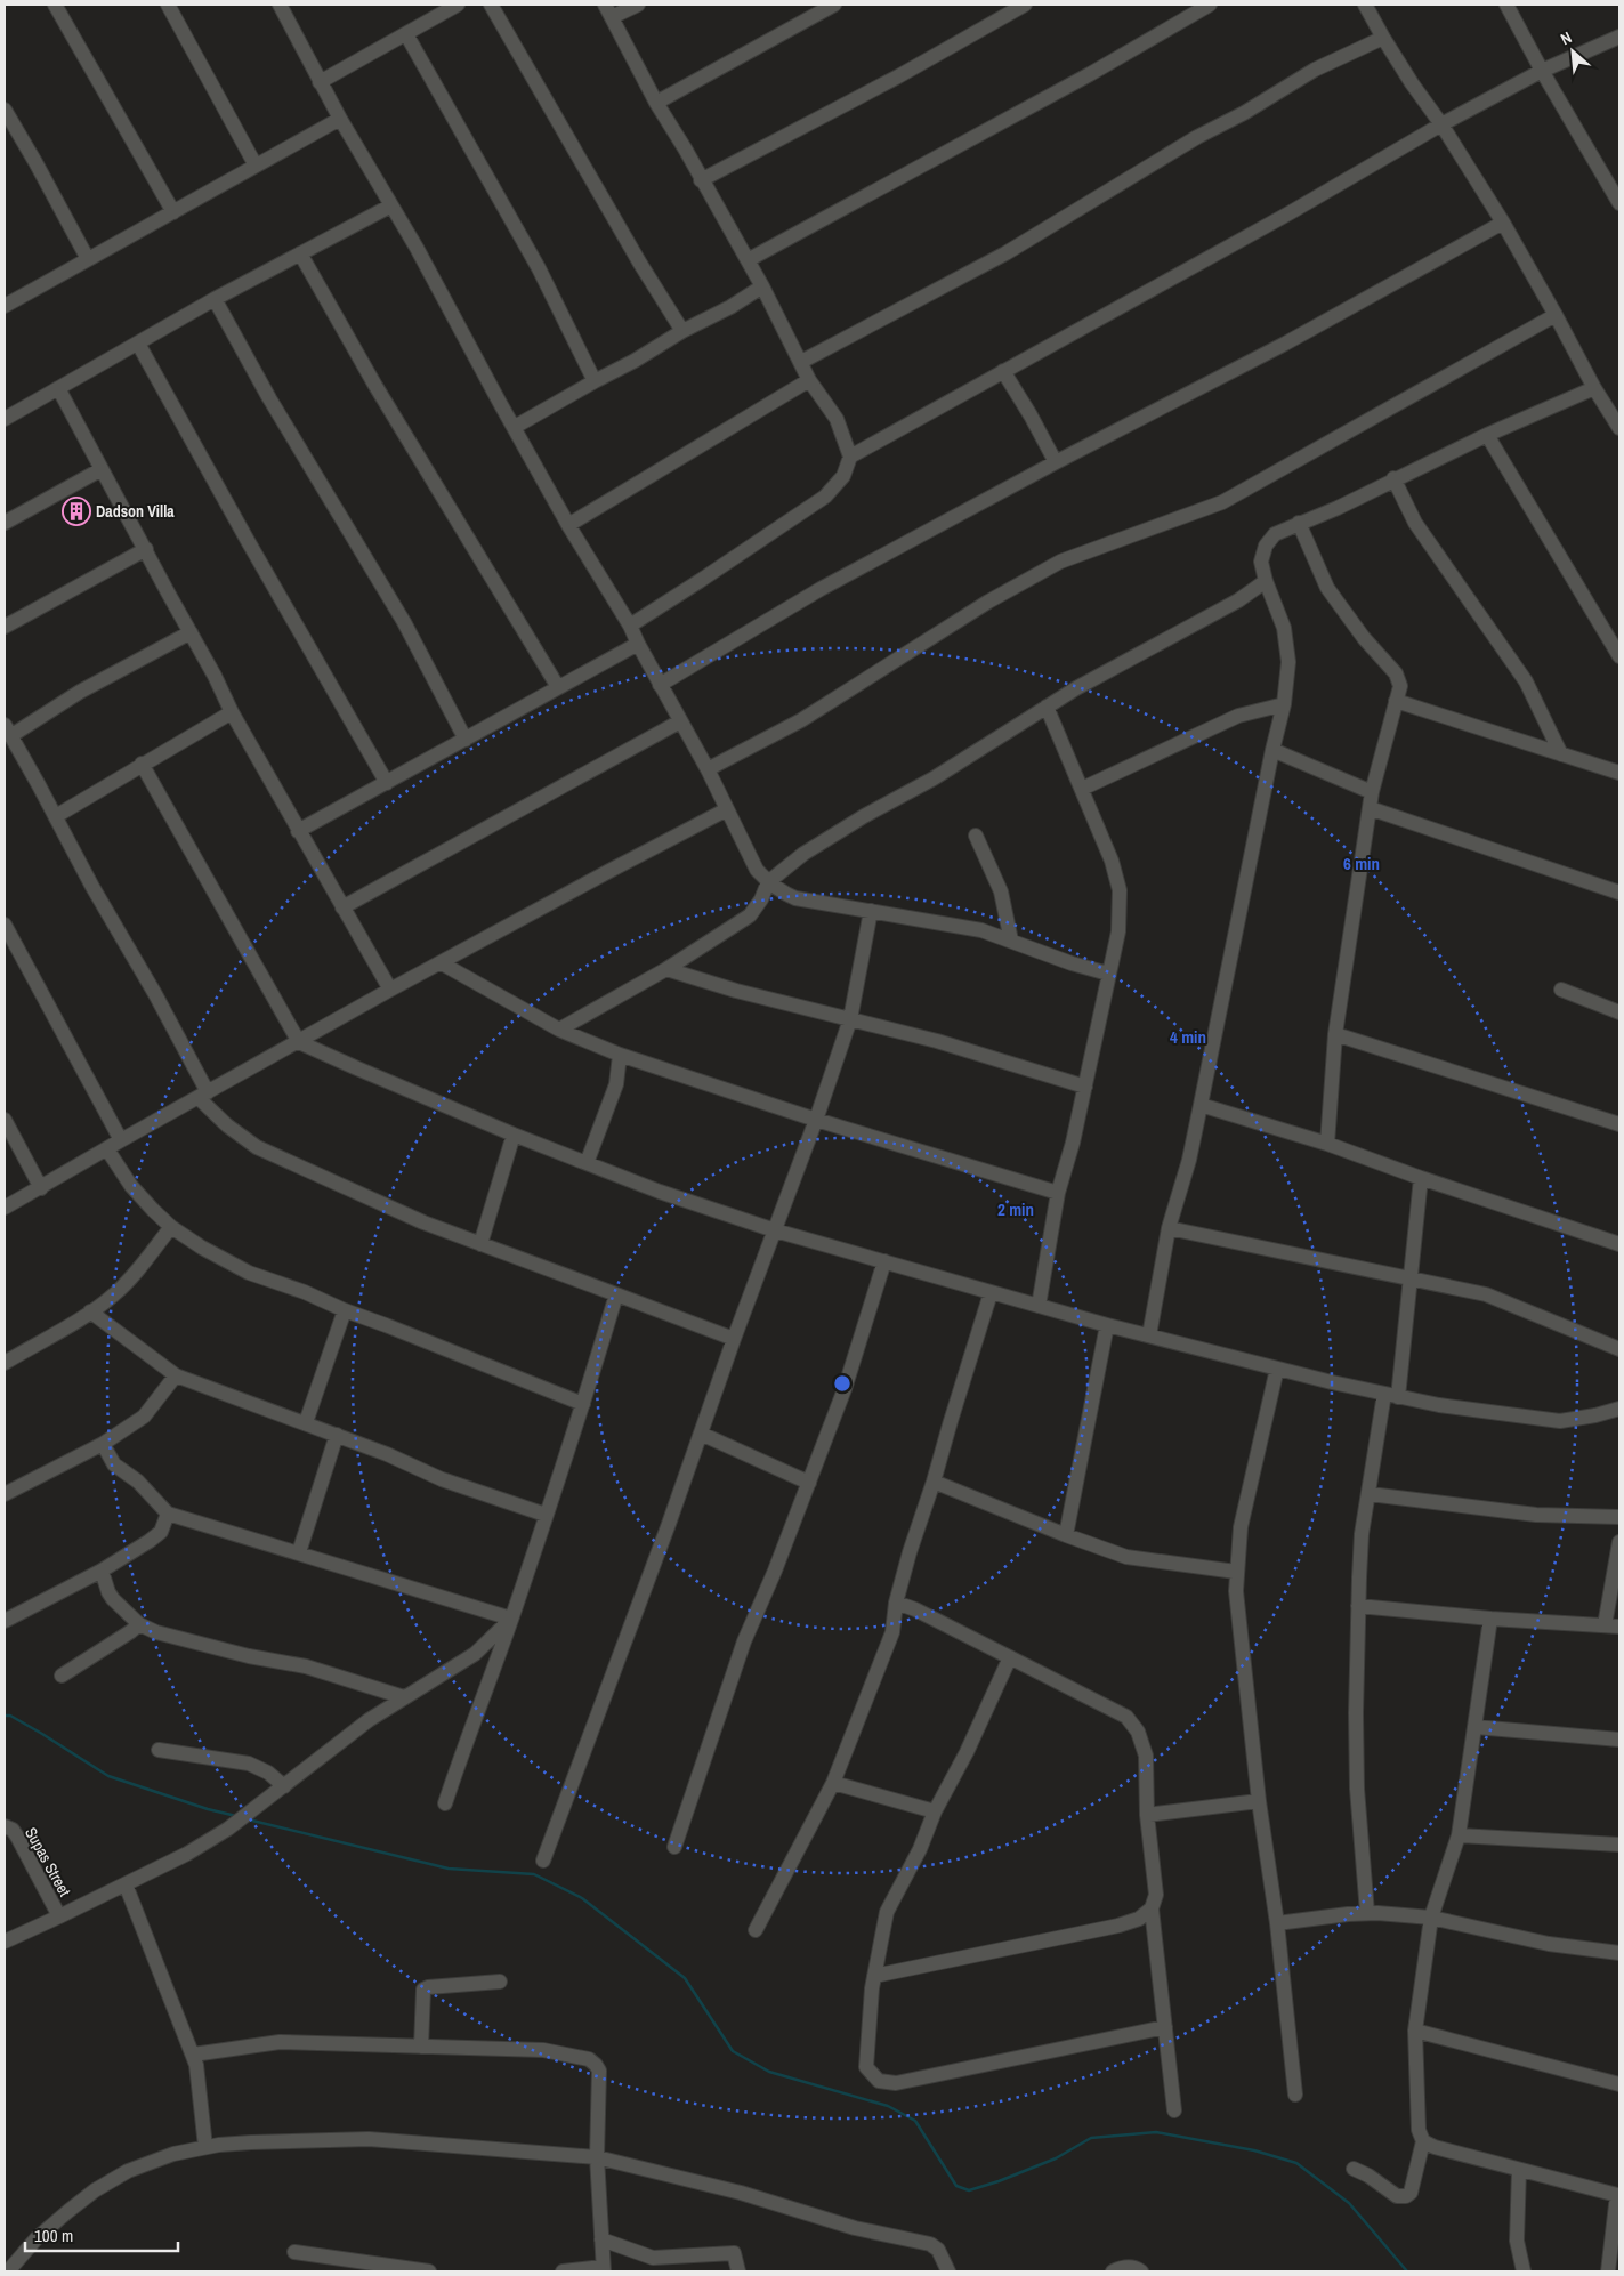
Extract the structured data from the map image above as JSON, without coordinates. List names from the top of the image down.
{
  "streets": {
    "street": ["Supas Street"]
  },
  "places": {
    "building": ["Dadson Villa"]
  },
  "scale_bar": "100 m",
  "north": "top left",
  "rings": ["6 min", "4 min", "2 min"]
}
